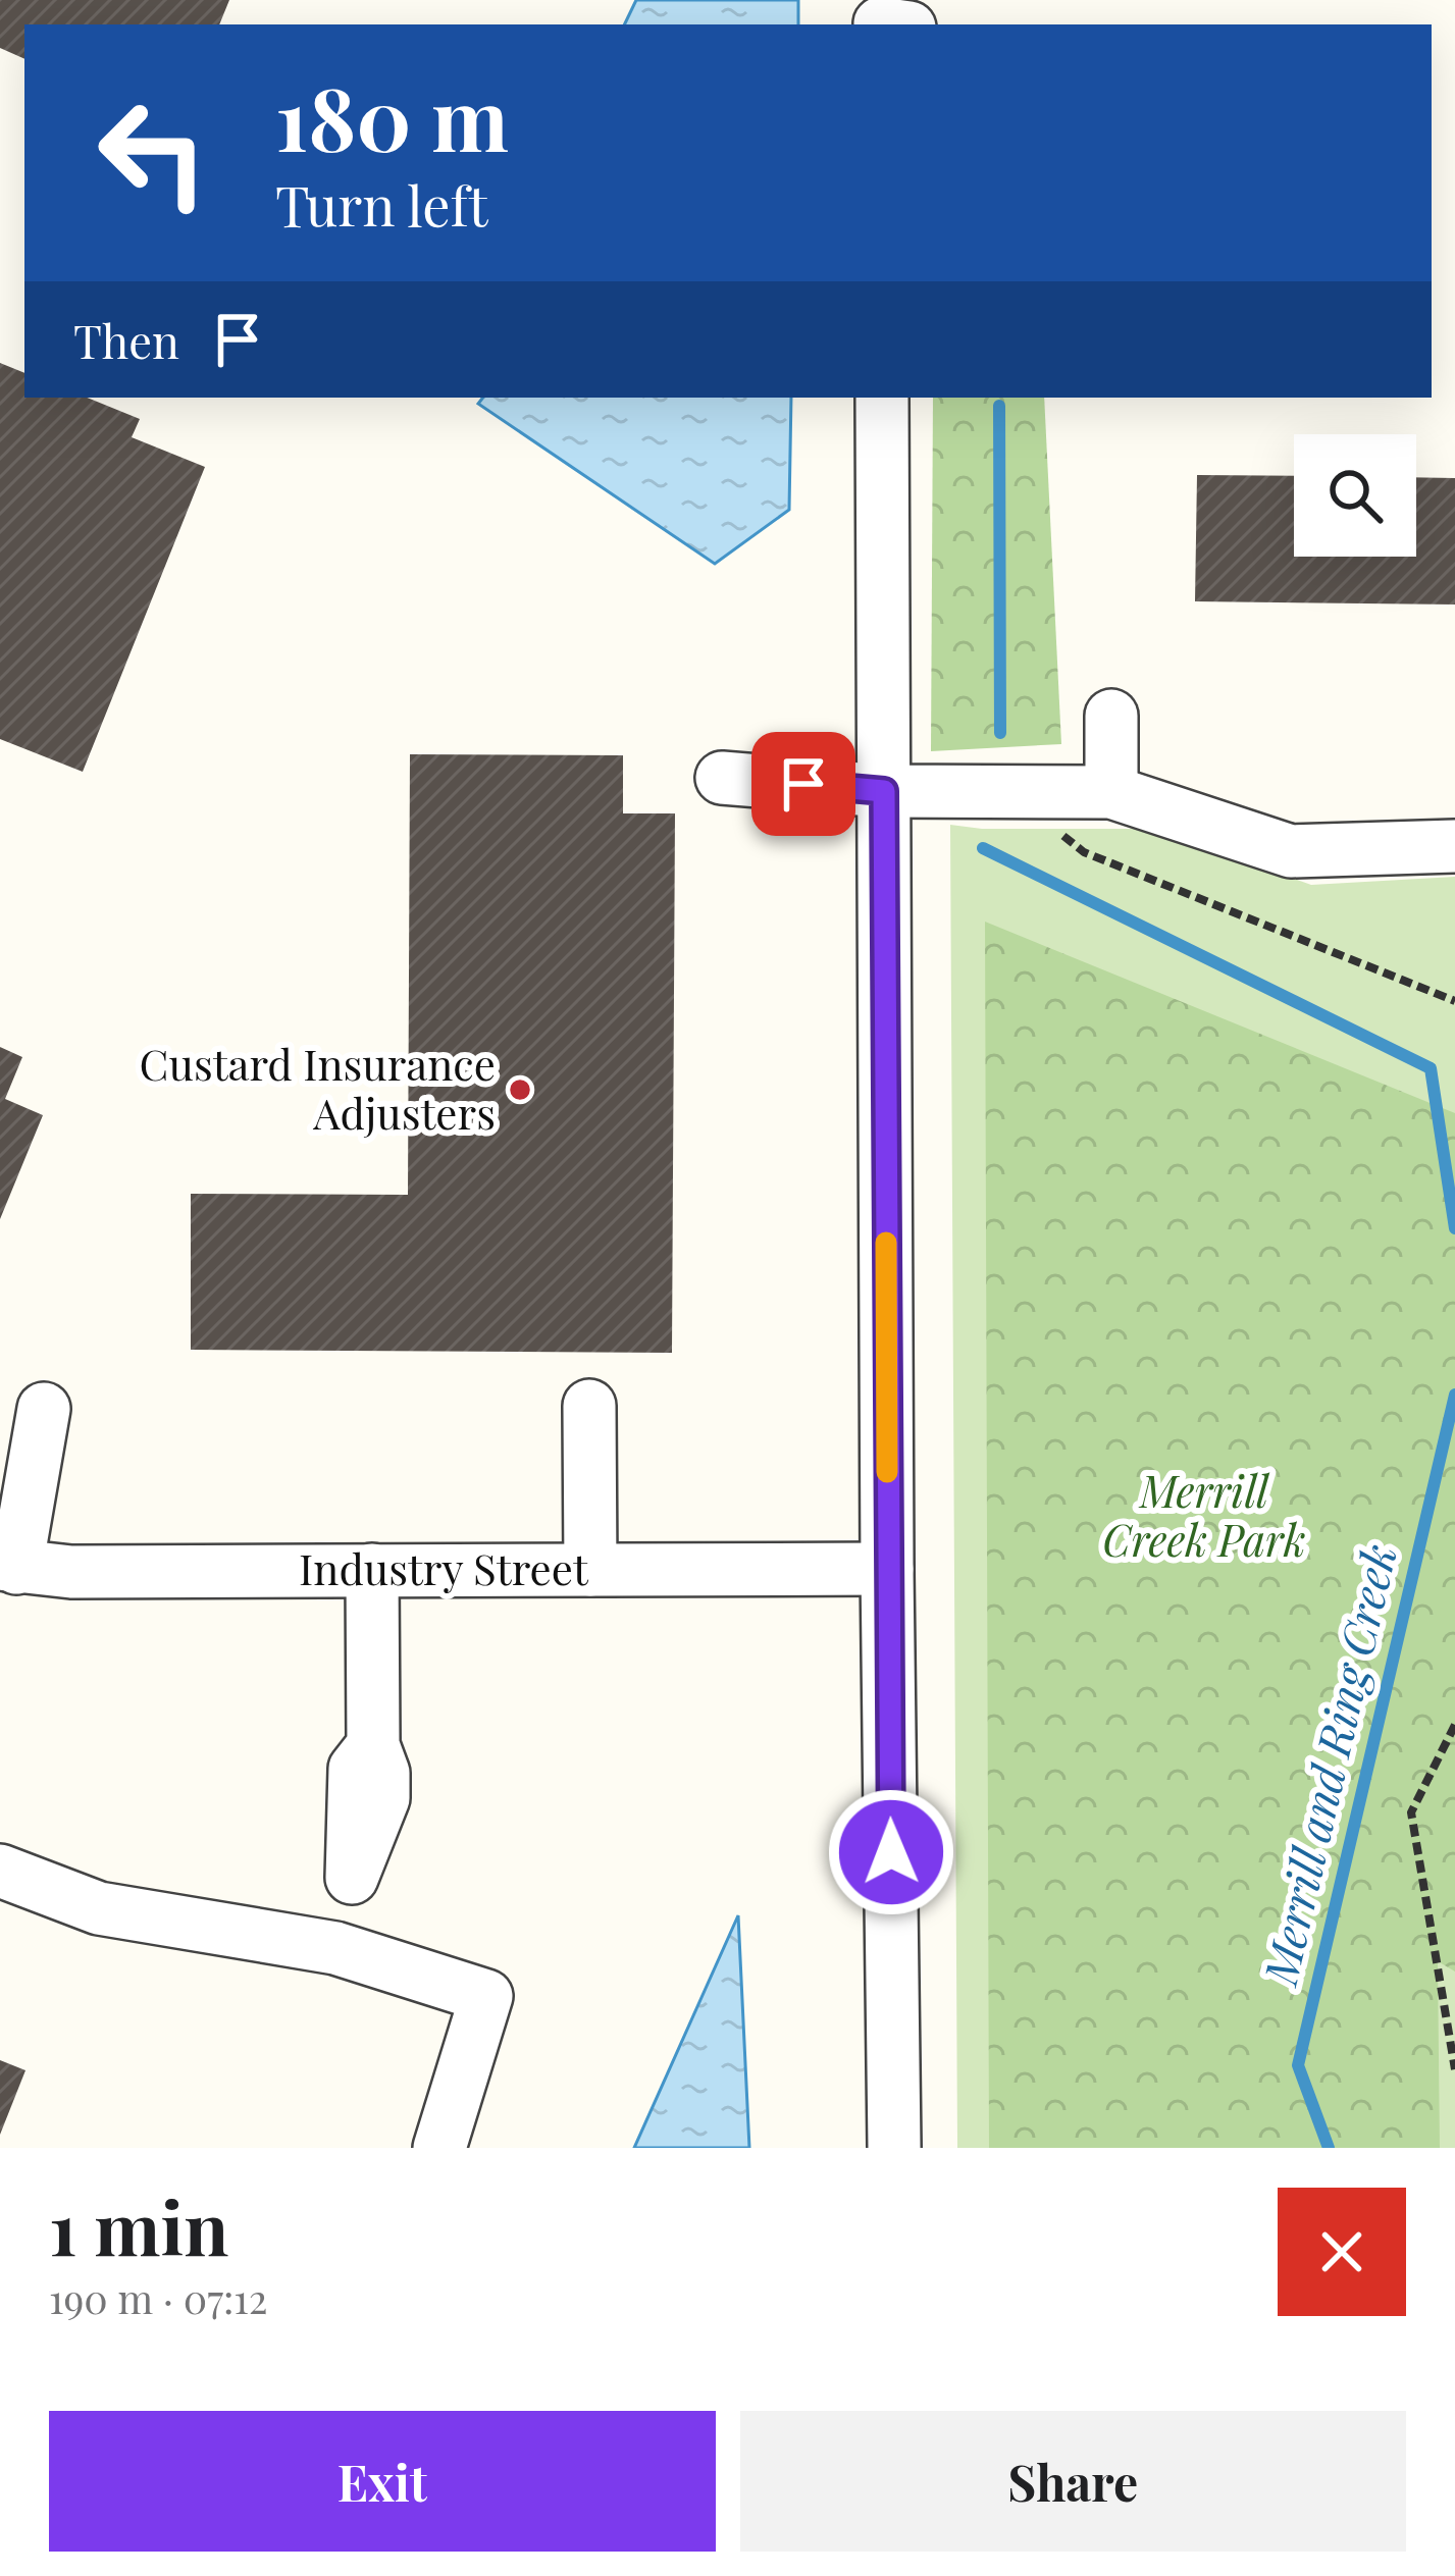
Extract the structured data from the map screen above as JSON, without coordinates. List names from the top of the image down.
{
  "streets": {
    "street": ["Industry Street"]
  },
  "water": ["Merrill and Ring Creek"],
  "parks": ["Merrill Creek Park"],
  "places": ["Custard Insurance Adjusters"],
  "page": {
    "turn": ["180 m", "Turn left"],
    "then": "Then",
    "heading": ["1 min", "190 m · 07:12"],
    "buttons": ["Exit", "Share"]
  }
}
